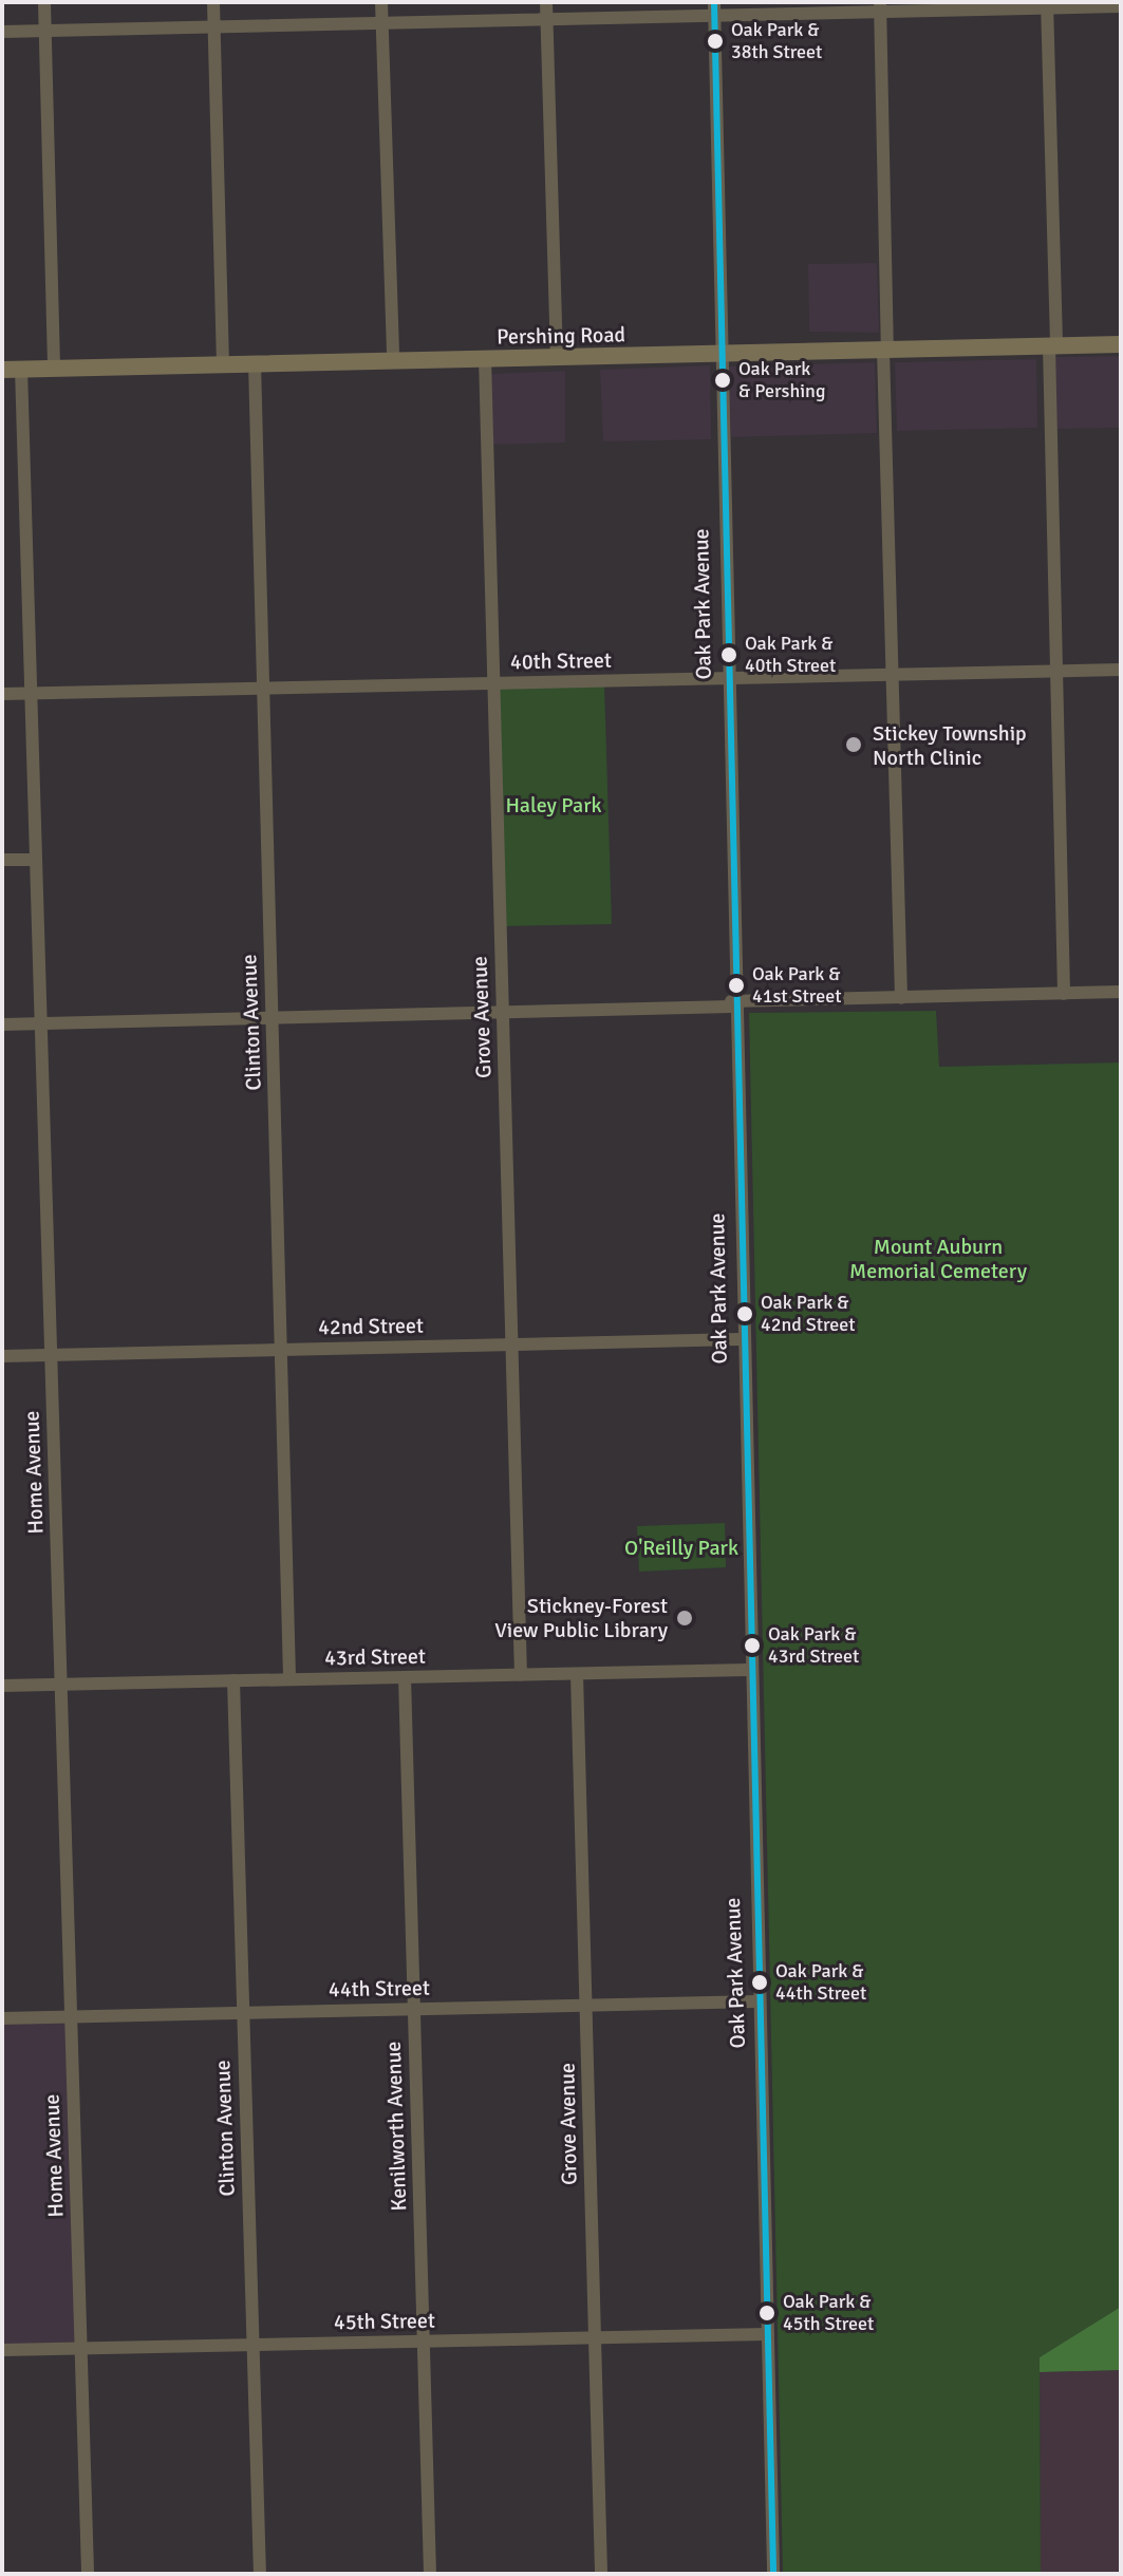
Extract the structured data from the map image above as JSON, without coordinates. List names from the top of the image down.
{
  "streets": {
    "main road": ["Pershing Road"],
    "street": [
      "Oak Park Avenue",
      "40th Street",
      "Grove Avenue",
      "Clinton Avenue",
      "42nd Street",
      "Home Avenue",
      "43rd Street",
      "44th Street",
      "Kenilworth Avenue",
      "45th Street"
    ]
  },
  "crossings": [
    ["Pershing Road", "Oak Park Avenue"],
    ["Pershing Road", "Grove Avenue"],
    ["Pershing Road", "Clinton Avenue"],
    ["Pershing Road", "Home Avenue"],
    ["Oak Park Avenue", "40th Street"],
    ["Oak Park Avenue", "42nd Street"],
    ["Oak Park Avenue", "43rd Street"],
    ["Oak Park Avenue", "44th Street"],
    ["Oak Park Avenue", "45th Street"],
    ["40th Street", "Grove Avenue"],
    ["40th Street", "Clinton Avenue"],
    ["40th Street", "Home Avenue"],
    ["Grove Avenue", "42nd Street"],
    ["Grove Avenue", "43rd Street"],
    ["Grove Avenue", "44th Street"],
    ["Grove Avenue", "45th Street"],
    ["Clinton Avenue", "42nd Street"],
    ["Clinton Avenue", "43rd Street"],
    ["Clinton Avenue", "44th Street"],
    ["Clinton Avenue", "45th Street"],
    ["42nd Street", "Home Avenue"],
    ["Home Avenue", "43rd Street"],
    ["Home Avenue", "44th Street"],
    ["Home Avenue", "45th Street"],
    ["43rd Street", "Kenilworth Avenue"],
    ["44th Street", "Kenilworth Avenue"],
    ["Kenilworth Avenue", "45th Street"]
  ],
  "parks": ["Haley Park", "Mount Auburn Memorial Cemetery", "O'Reilly Park"],
  "places": [
    "Oak Park & 38th Street",
    "Oak Park & Pershing",
    "Oak Park & 40th Street",
    "Stickey Township North Clinic",
    "Oak Park & 41st Street",
    "Oak Park & 42nd Street",
    "Stickney-Forest View Public Library",
    "Oak Park & 43rd Street",
    "Oak Park & 44th Street",
    "Oak Park & 45th Street"
  ]
}
